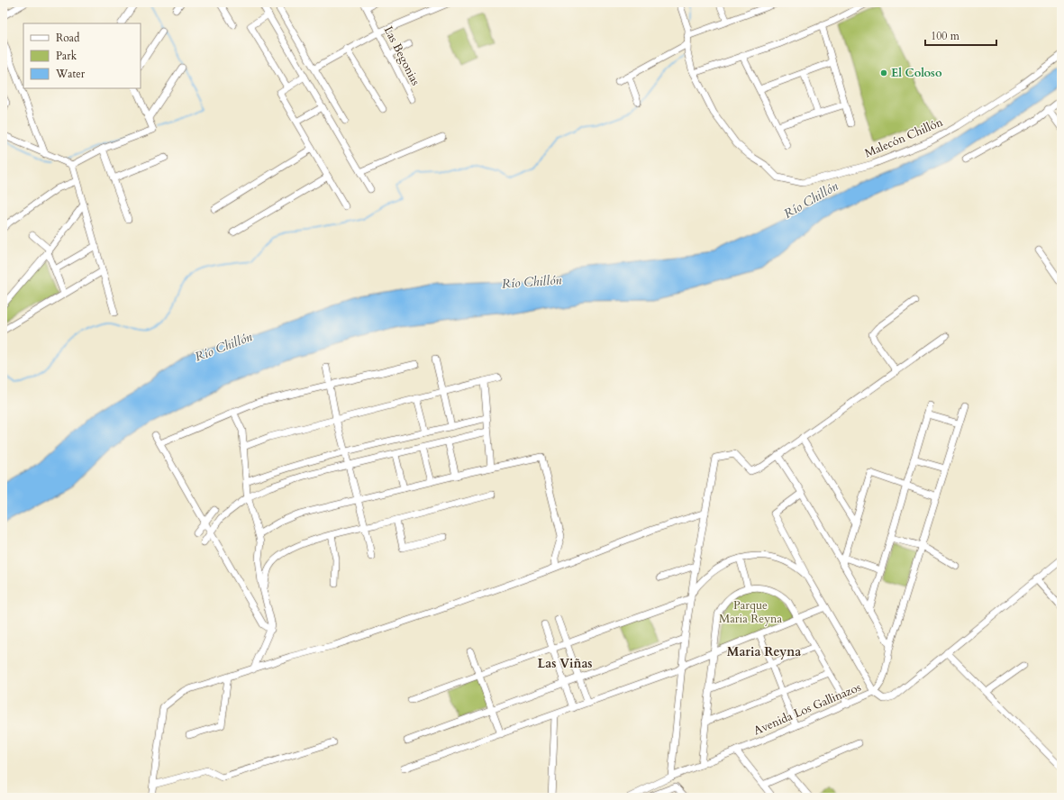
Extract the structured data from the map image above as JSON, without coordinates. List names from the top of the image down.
{
  "streets": {
    "street": ["Las Begonias", "Malecón Chillón", "Avenida Los Gallinazos"]
  },
  "districts": ["Maria Reyna", "Las Viñas"],
  "water": ["Río Chillón"],
  "parks": ["Parque Maria Reyna"],
  "places": ["El Coloso"],
  "legend": ["Road", "Park", "Water"],
  "scale_bar": "100 m"
}
